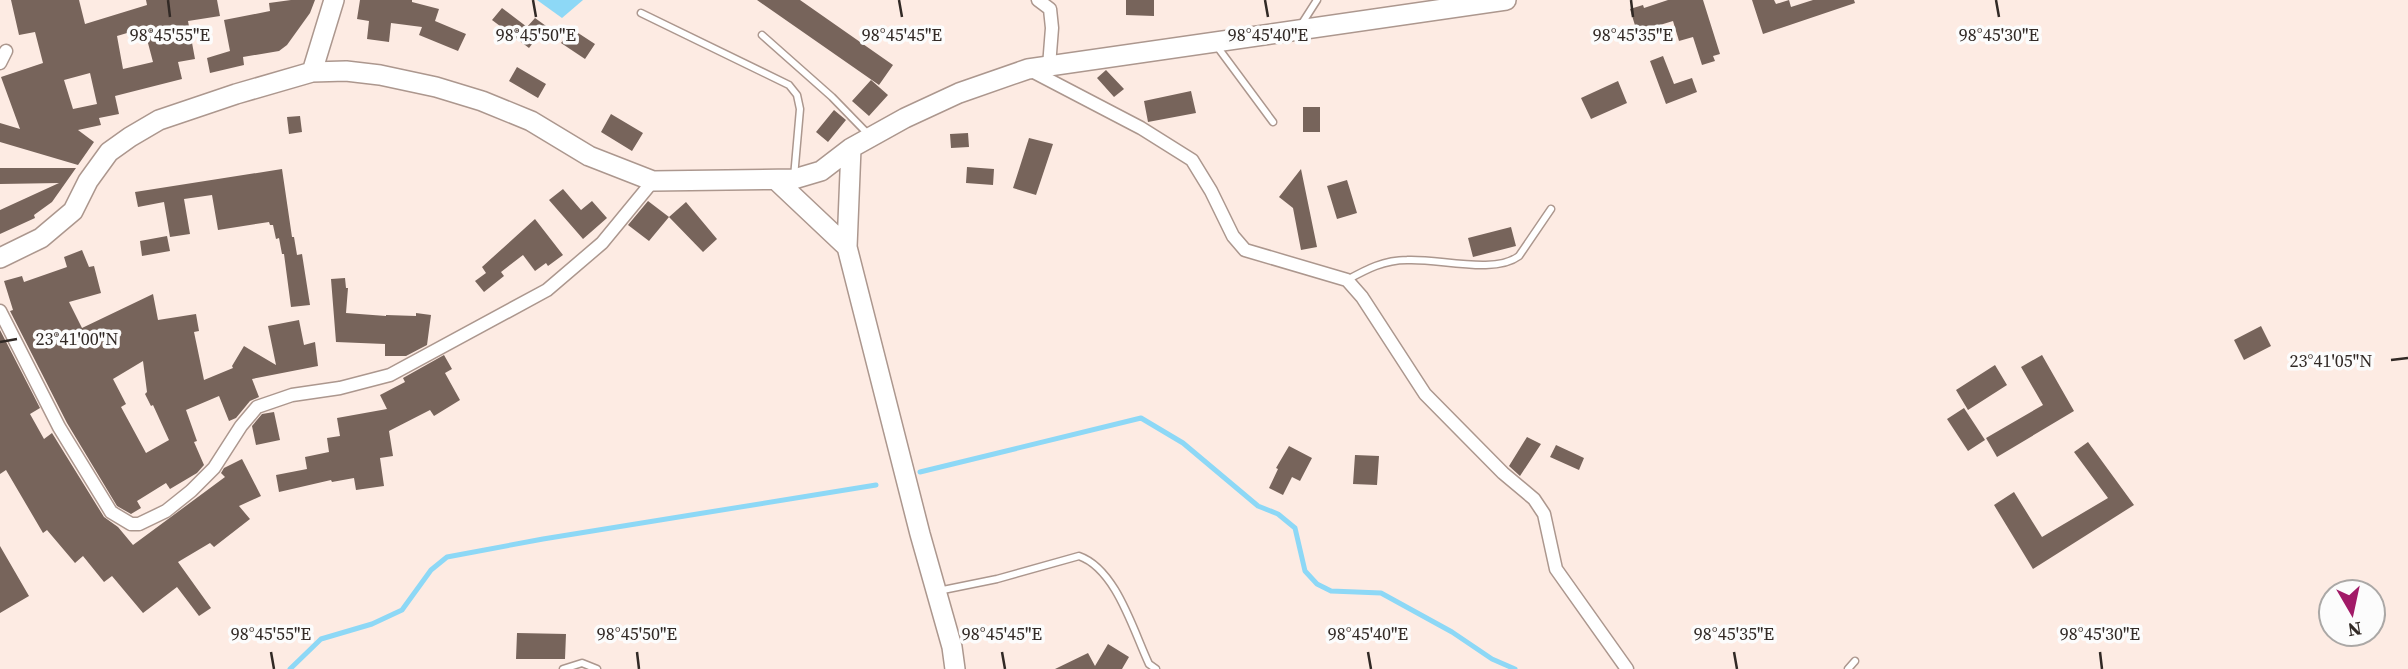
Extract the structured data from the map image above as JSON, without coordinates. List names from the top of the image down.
{
  "north": "bottom",
  "coordinates": [
    "98°45'55\"E",
    "98°45'50\"E",
    "98°45'45\"E",
    "98°45'40\"E",
    "98°45'35\"E",
    "98°45'30\"E",
    "23°41'00\"N",
    "23°41'05\"N"
  ]
}
